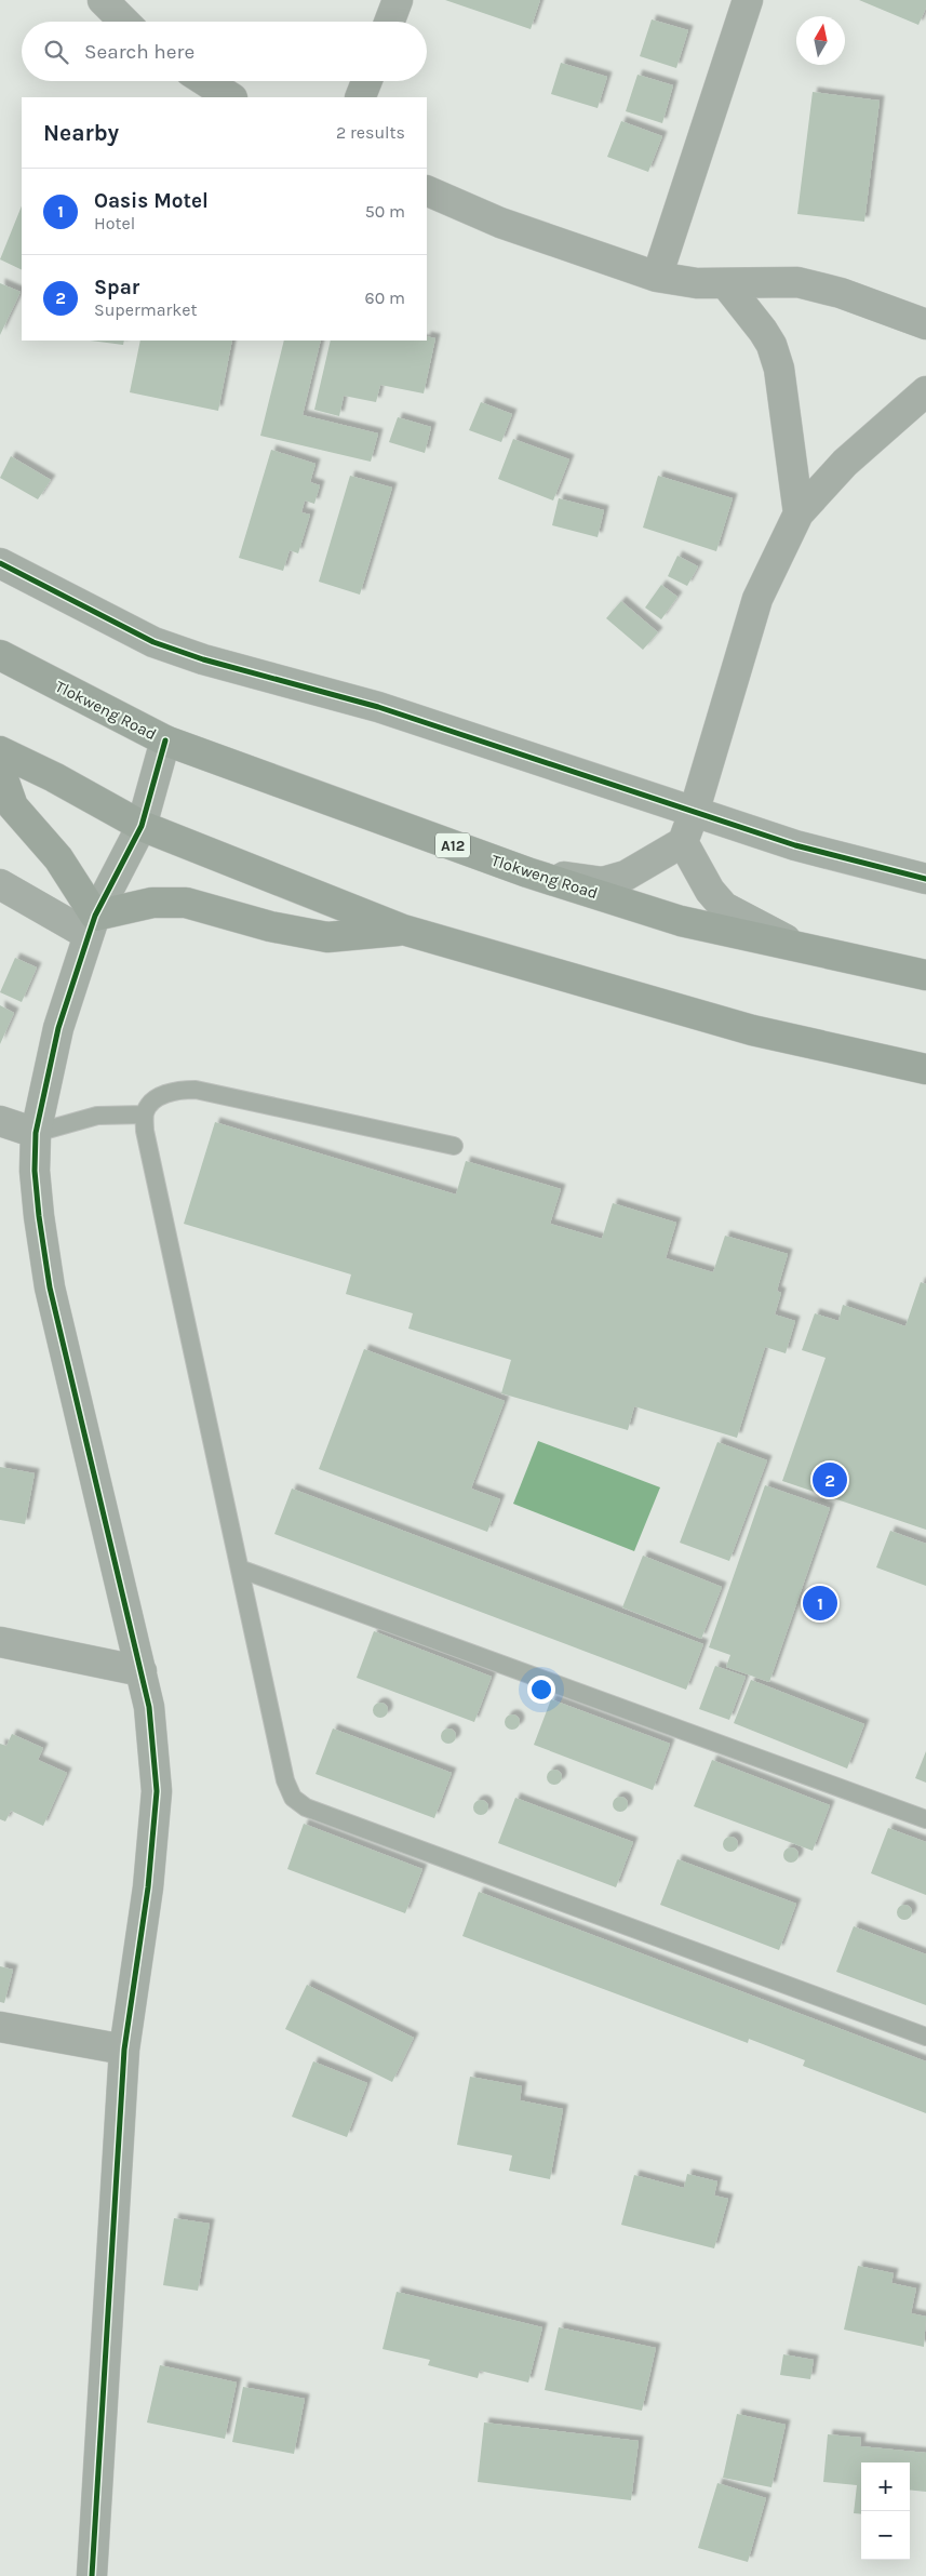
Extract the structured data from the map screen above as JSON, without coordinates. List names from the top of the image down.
{
  "streets": {
    "main road": ["Tlokweng Road", "A12"]
  },
  "north": "top",
  "page": {
    "search": "Search here",
    "heading": ["Nearby", "2 results"],
    "list": [
      {
        "mark": "1",
        "name": "Oasis Motel",
        "note": "Hotel",
        "value": "50 m"
      },
      {
        "mark": "2",
        "name": "Spar",
        "note": "Supermarket",
        "value": "60 m"
      }
    ],
    "pins": ["2", "1"],
    "map_buttons": ["+", "−"]
  }
}
